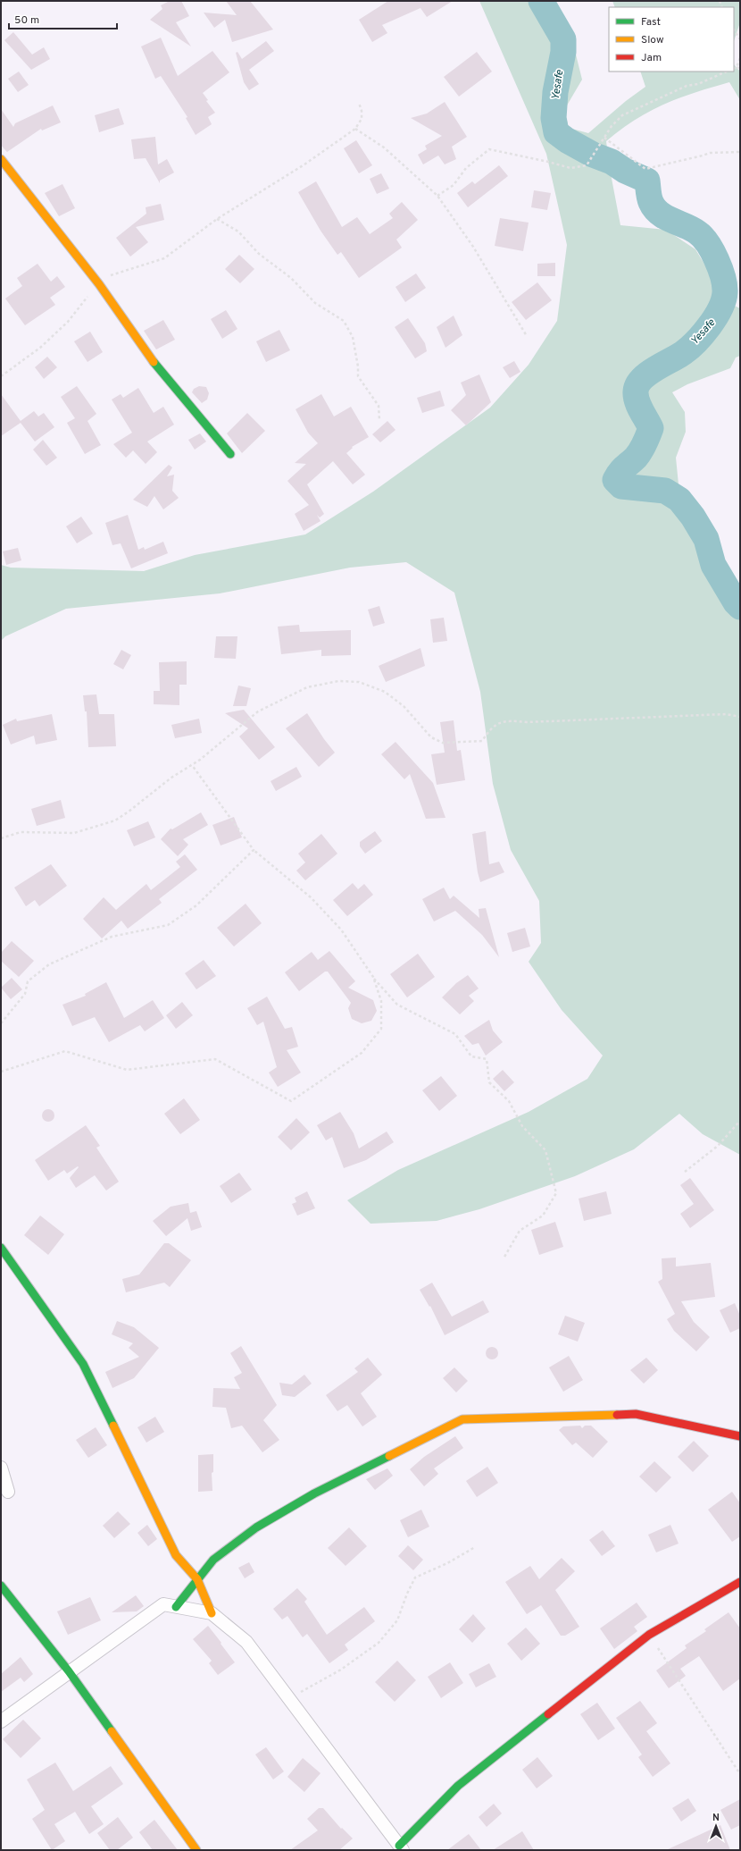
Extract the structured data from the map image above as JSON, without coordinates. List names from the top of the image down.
{
  "water": ["Yesafe"],
  "legend": ["Fast", "Slow", "Jam"],
  "scale_bar": "50 m",
  "north": "top"
}
